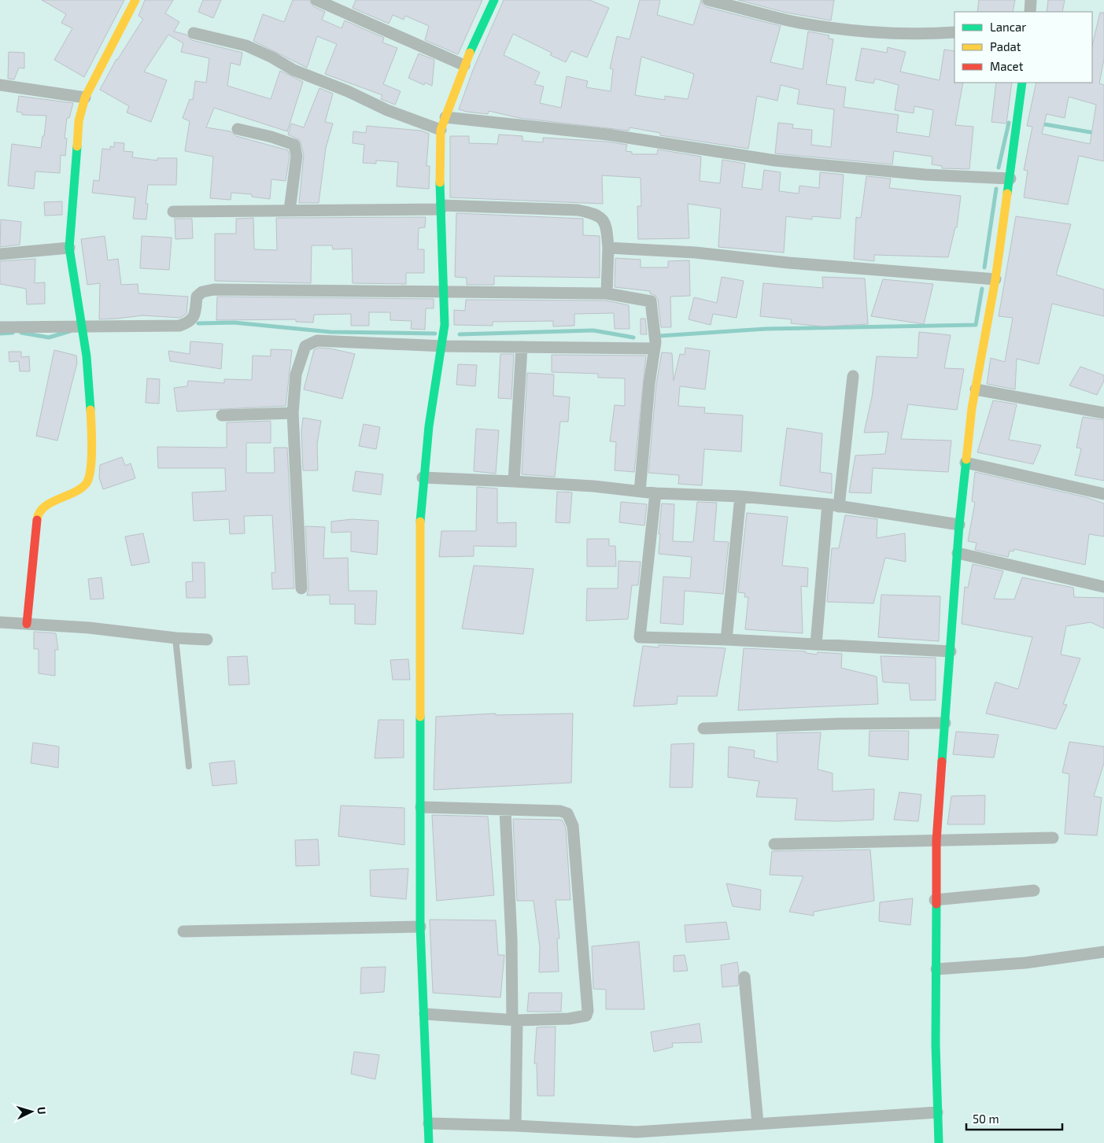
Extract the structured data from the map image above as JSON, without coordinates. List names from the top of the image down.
{
  "legend": ["Lancar", "Padat", "Macet"],
  "scale_bar": "50 m",
  "north": "right"
}
